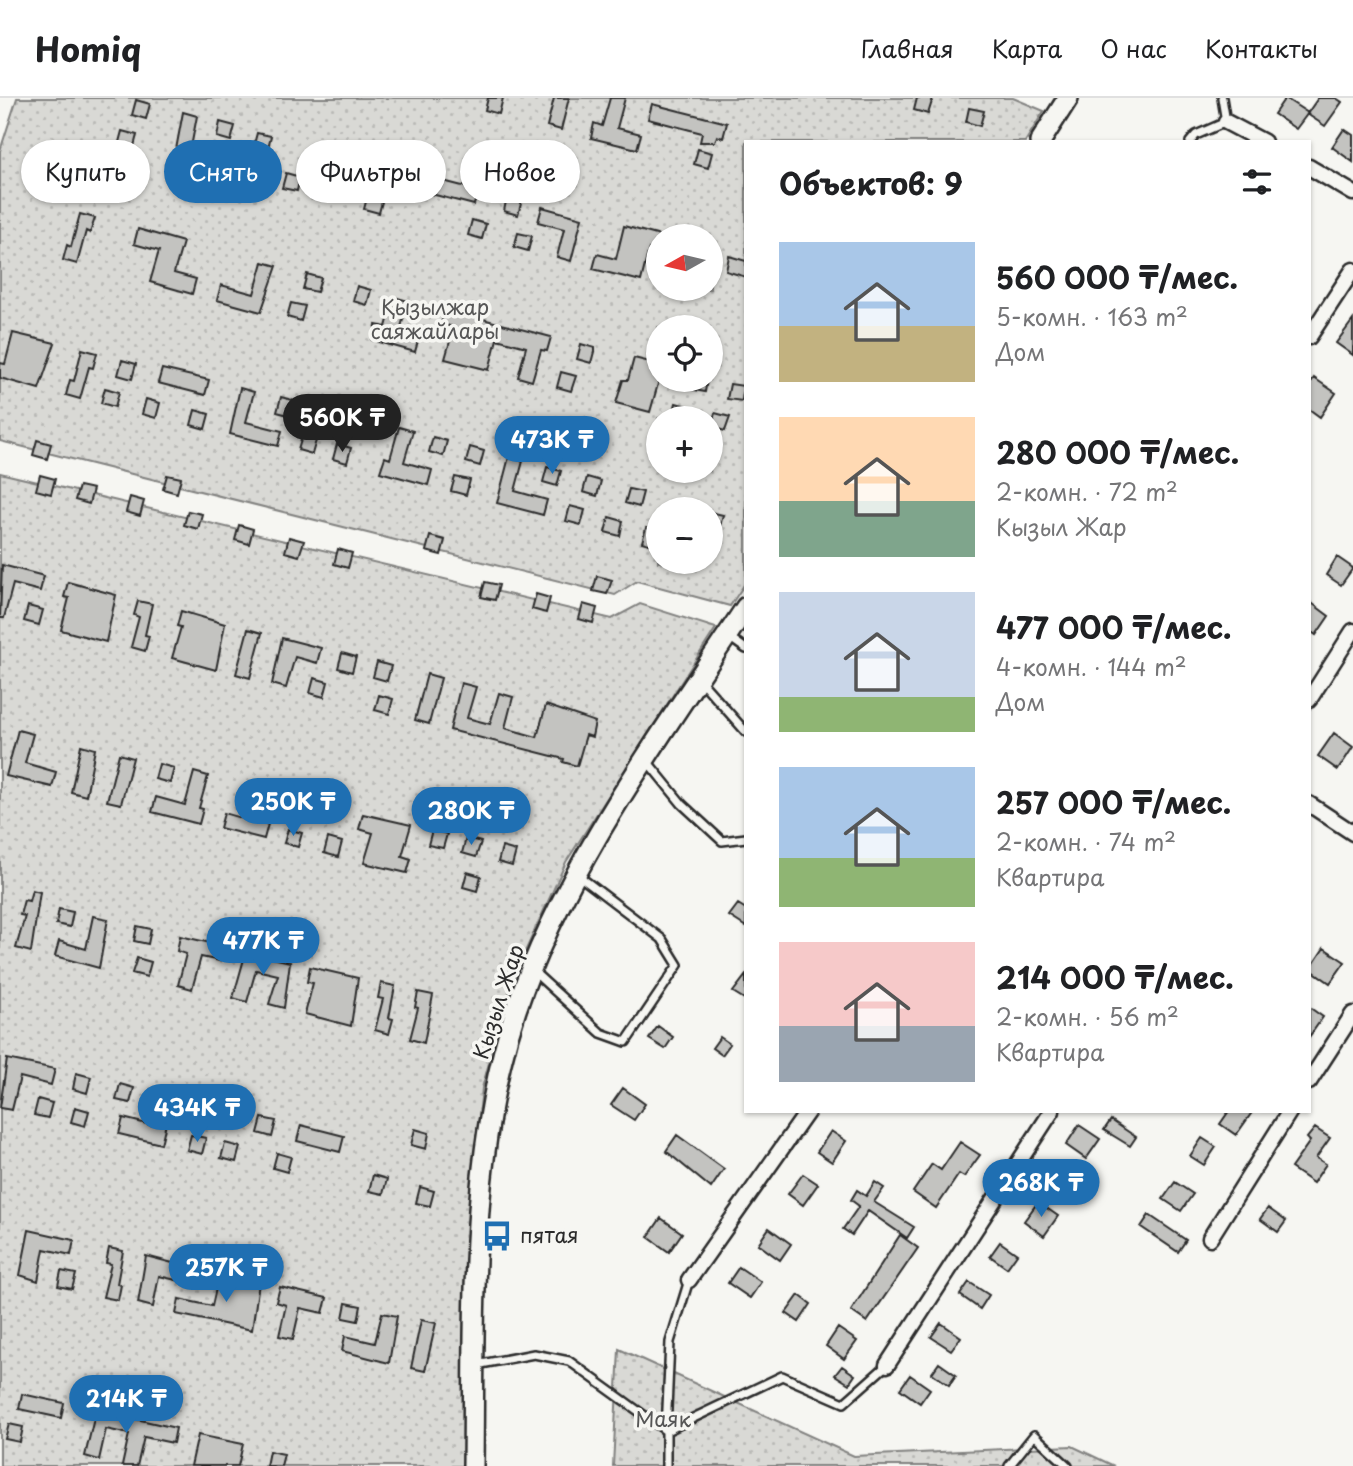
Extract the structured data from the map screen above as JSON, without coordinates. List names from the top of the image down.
{
  "streets": {
    "main road": ["Кызыл Жар"]
  },
  "parks": ["Қызылжар саяжайлары", "Маяк"],
  "places": {
    "bus stop": ["пятая"]
  },
  "north": "left",
  "page": {
    "header": "Homiq",
    "nav": [
      "Главная",
      "Карта",
      "О нас",
      "Контакты"
    ],
    "chip": [
      "Купить",
      "Снять",
      "Фильтры",
      "Новое"
    ],
    "heading": "Объектов: 9",
    "map_buttons": ["+", "−"],
    "list": [
      {
        "name": "560 000 ₸/мес.",
        "note": "5-комн. · 163 m² · Дом"
      },
      {
        "name": "280 000 ₸/мес.",
        "note": "2-комн. · 72 m² · Кызыл Жар"
      },
      {
        "name": "477 000 ₸/мес.",
        "note": "4-комн. · 144 m² · Дом"
      },
      {
        "name": "257 000 ₸/мес.",
        "note": "2-комн. · 74 m² · Квартира"
      },
      {
        "name": "214 000 ₸/мес.",
        "note": "2-комн. · 56 m² · Квартира"
      }
    ],
    "price": [
      "560K ₸",
      "473K ₸",
      "250K ₸",
      "280K ₸",
      "477K ₸",
      "434K ₸",
      "268K ₸",
      "257K ₸",
      "214K ₸"
    ]
  }
}
